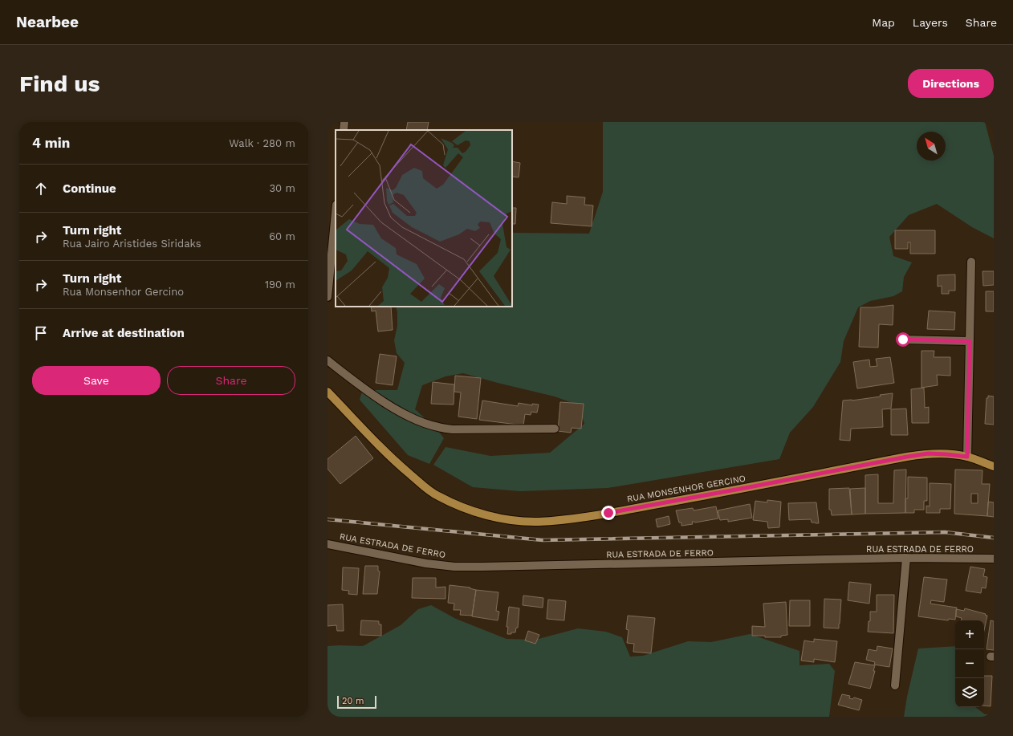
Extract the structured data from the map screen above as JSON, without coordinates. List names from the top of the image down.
{
  "streets": {
    "main road": ["RUA MONSENHOR GERCINO"],
    "street": ["RUA ESTRADA DE FERRO"]
  },
  "scale_bar": "20 m",
  "north": "top left",
  "page": {
    "header": "Nearbee",
    "nav": ["Map", "Layers", "Share"],
    "buttons": [
      "Directions",
      ["Save", "Share"]
    ],
    "title": "Find us",
    "heading": ["4 min", "Walk · 280 m"],
    "list": [
      ["Continue", "30 m"],
      ["Turn right", "Rua Jairo Aristides Siridaks", "60 m"],
      ["Turn right", "Rua Monsenhor Gercino", "190 m"],
      "Arrive at destination"
    ],
    "map_buttons": ["+", "−"],
    "scale": "20 m"
  }
}
